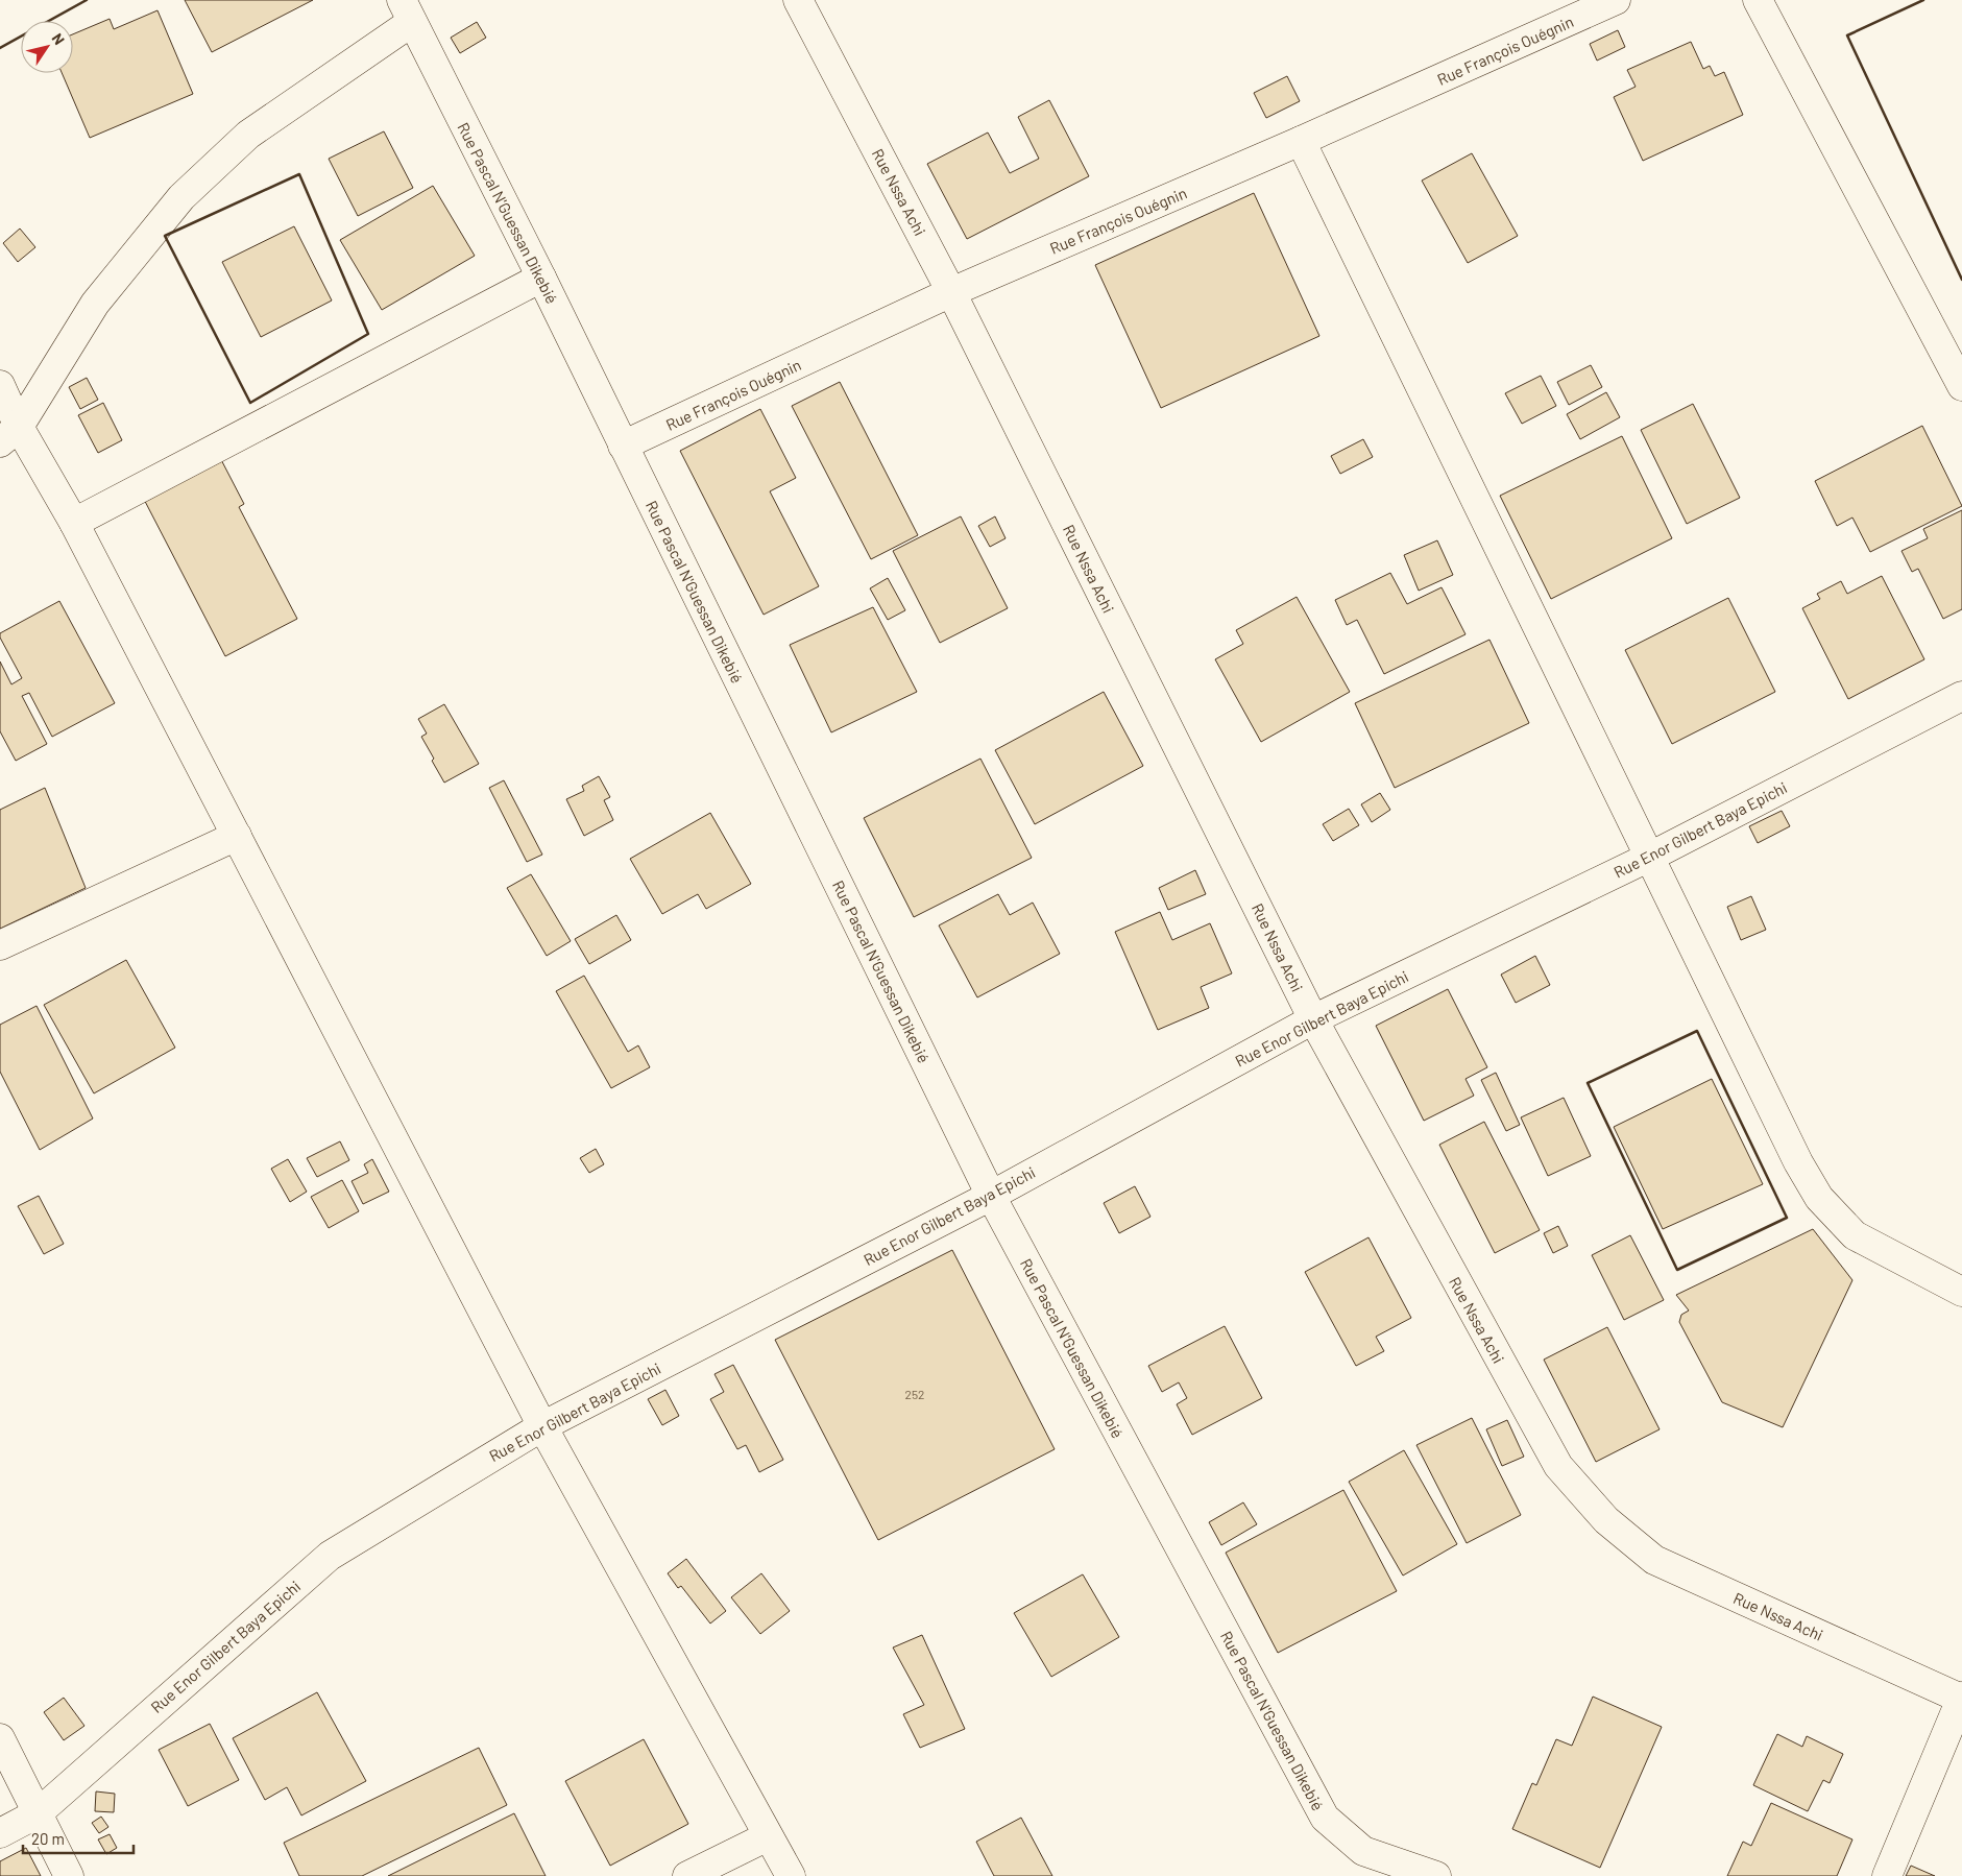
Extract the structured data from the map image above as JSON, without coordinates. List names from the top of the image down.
{
  "streets": {
    "street": [
      "Rue François Ouégnin",
      "Rue Nssa Achi",
      "Rue Pascal N'Guessan Dikebié",
      "Rue Enor Gilbert Baya Epichi"
    ]
  },
  "crossings": [
    ["Rue François Ouégnin", "Rue Nssa Achi"],
    ["Rue François Ouégnin", "Rue Pascal N'Guessan Dikebié"],
    ["Rue Nssa Achi", "Rue Enor Gilbert Baya Epichi"],
    ["Rue Pascal N'Guessan Dikebié", "Rue Enor Gilbert Baya Epichi"]
  ],
  "house_numbers": ["252"],
  "scale_bar": "20 m",
  "north": "top right"
}
